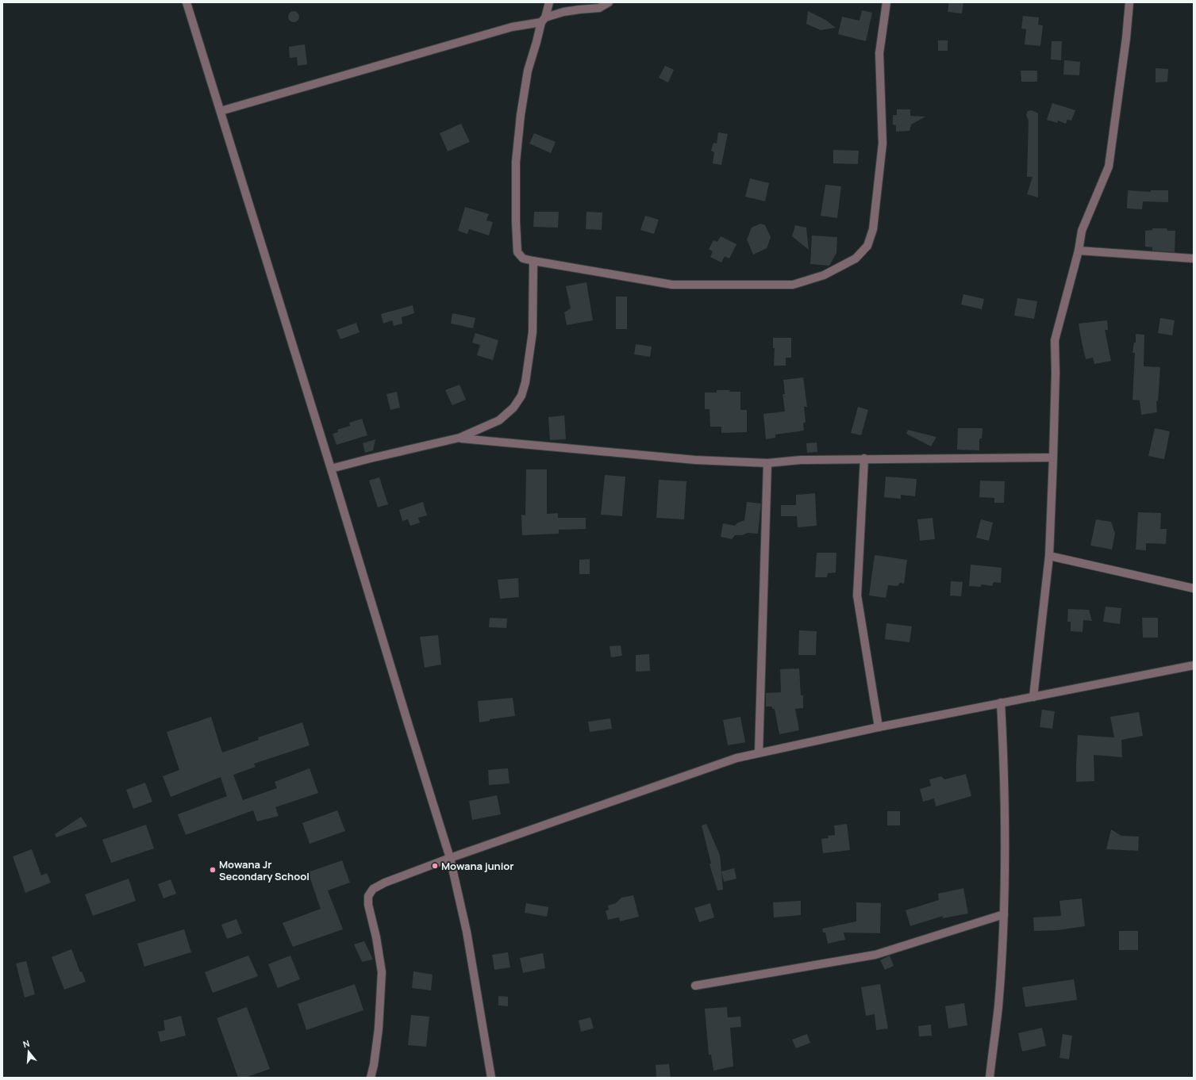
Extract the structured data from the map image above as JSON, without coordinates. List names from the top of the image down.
{
  "places": ["Mowana junior", "Mowana Jr Secondary School"],
  "north": "top"
}
